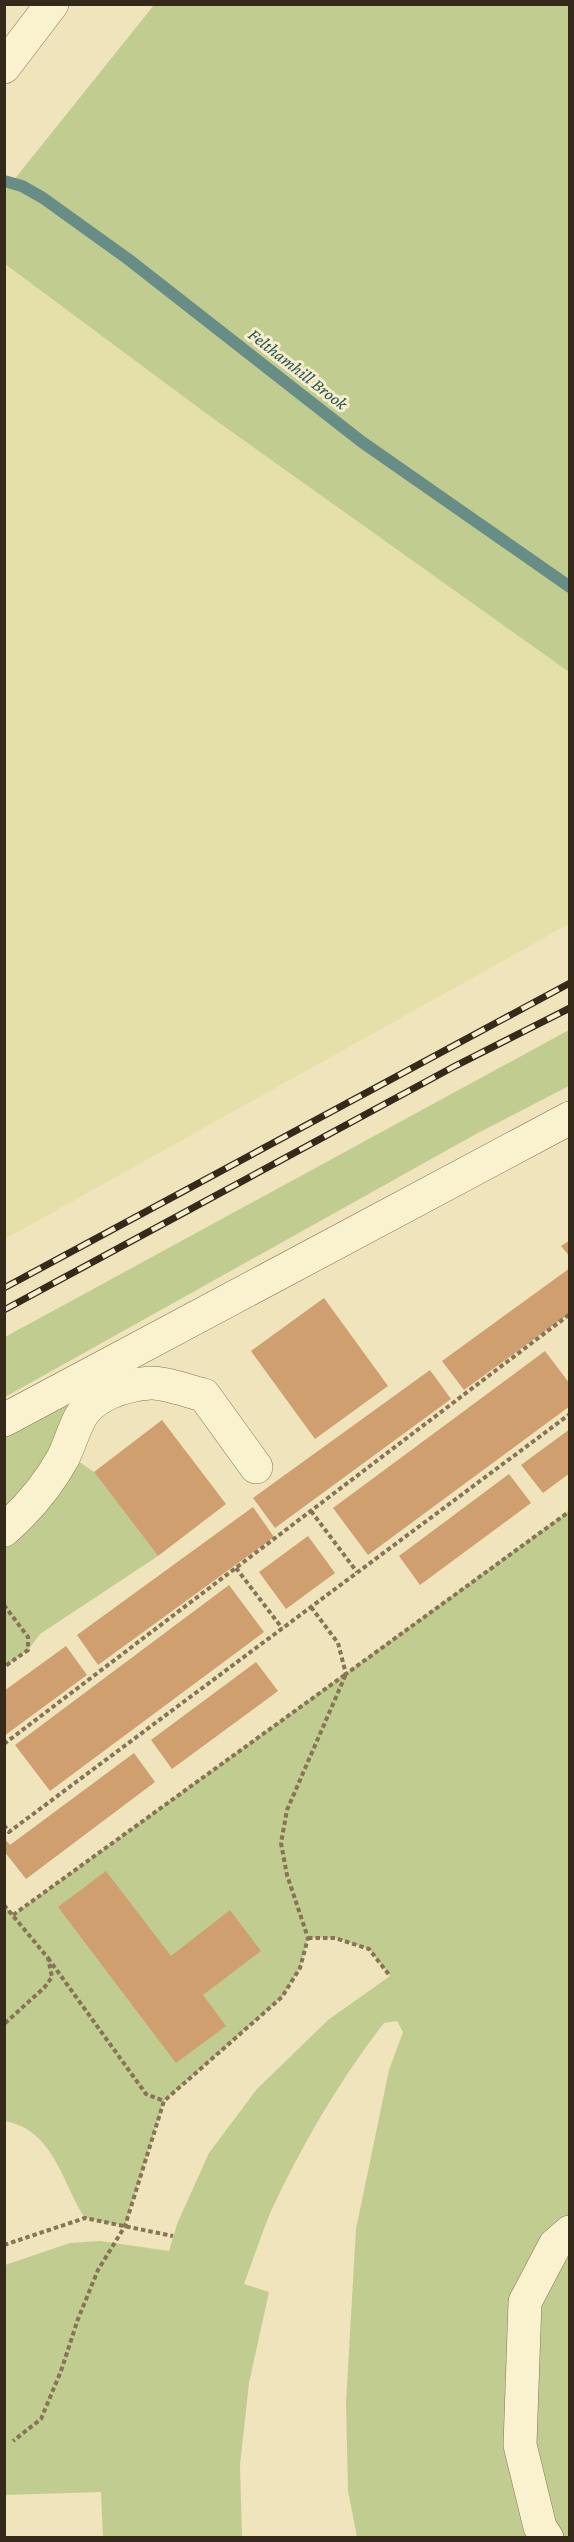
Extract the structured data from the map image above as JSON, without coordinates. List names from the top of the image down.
{
  "water": ["Felthamhill Brook"]
}
